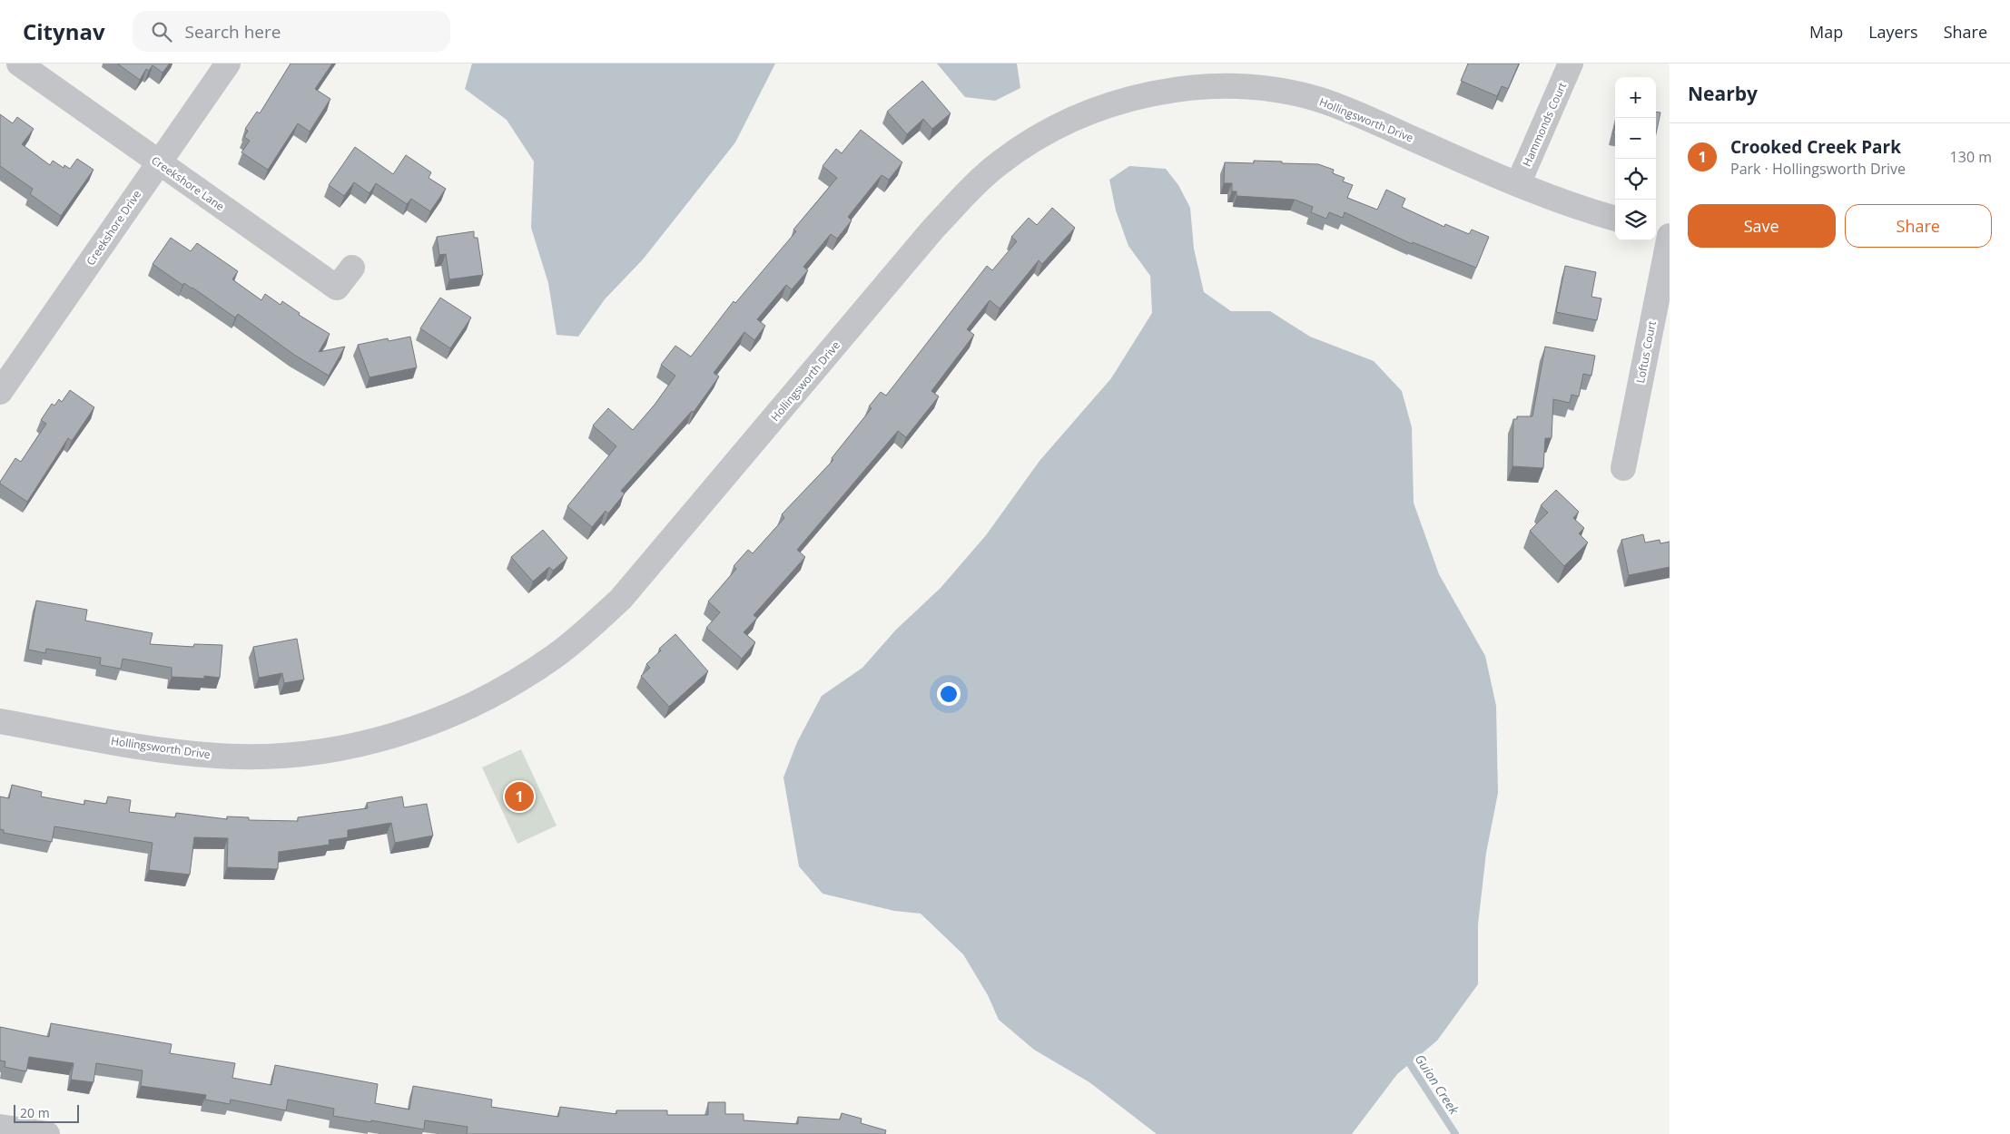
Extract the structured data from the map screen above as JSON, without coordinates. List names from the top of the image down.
{
  "streets": {
    "street": [
      "Hollingsworth Drive",
      "Hammonds Court",
      "Creekshore Lane",
      "Creekshore Drive",
      "Loftus Court"
    ]
  },
  "crossings": [
    ["Hollingsworth Drive", "Hammonds Court"],
    ["Creekshore Lane", "Creekshore Drive"]
  ],
  "water": ["Guion Creek"],
  "scale_bar": "20 m",
  "page": {
    "header": "Citynav",
    "search": "Search here",
    "nav": ["Map", "Layers", "Share"],
    "heading": "Nearby",
    "map_buttons": ["+", "−"],
    "list": [
      {
        "mark": "1",
        "name": "Crooked Creek Park",
        "note": "Park · Hollingsworth Drive",
        "value": "130 m"
      }
    ],
    "buttons": ["Save", "Share"],
    "pins": "1",
    "scale": "20 m"
  }
}
